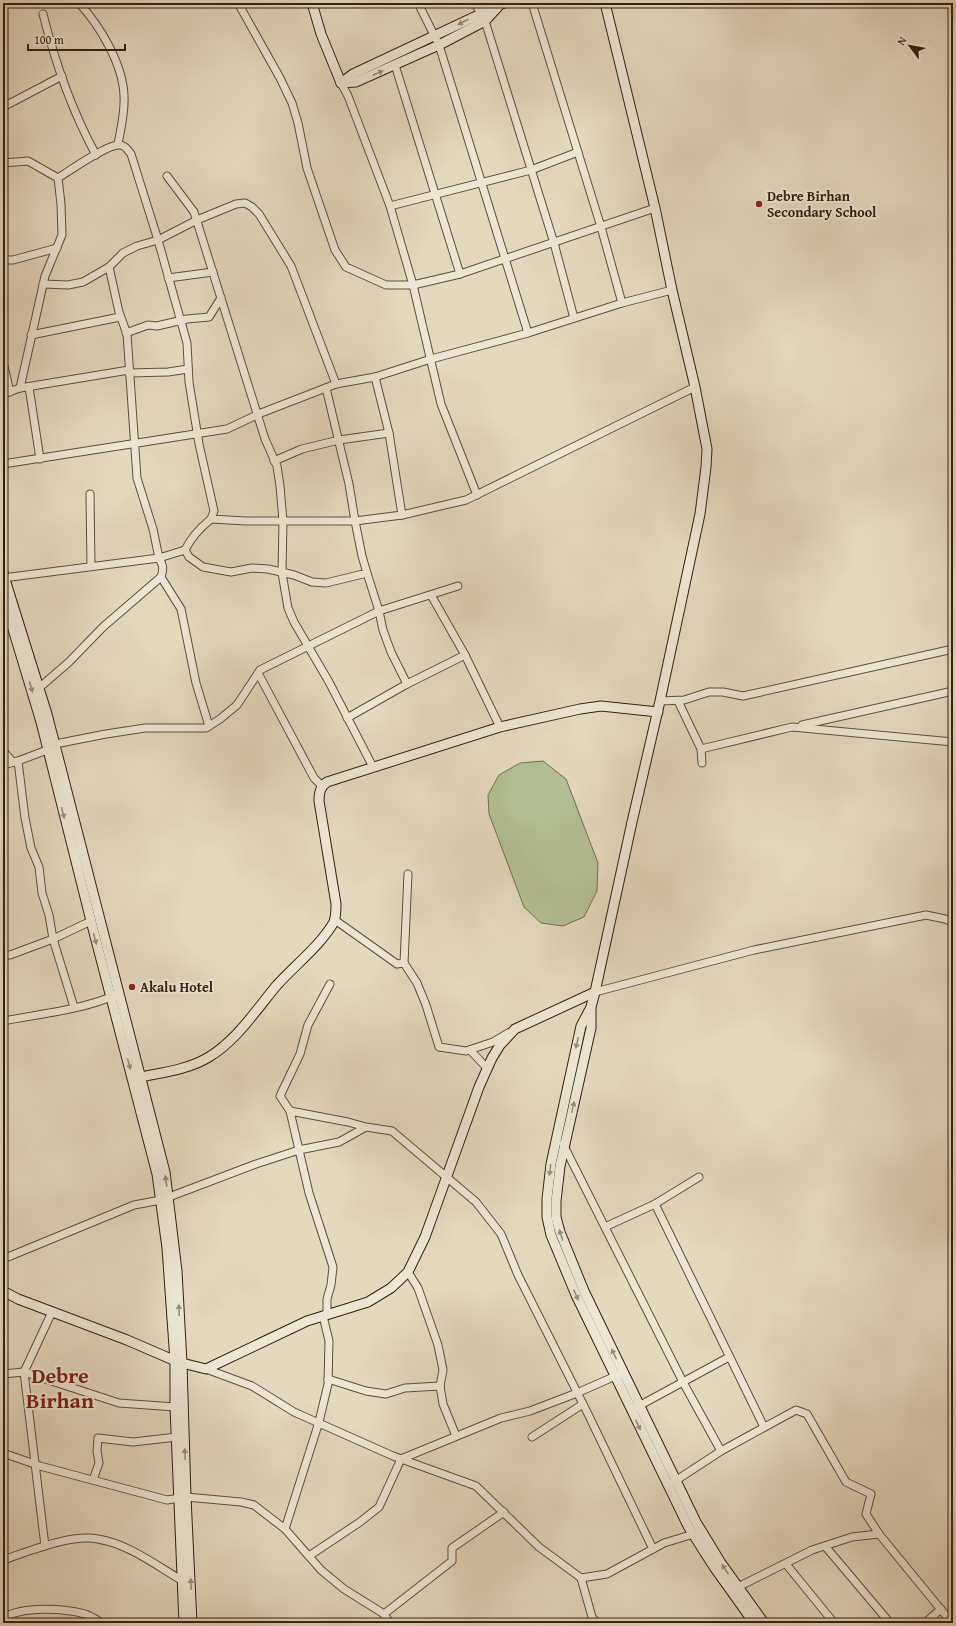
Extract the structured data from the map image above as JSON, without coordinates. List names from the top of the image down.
{
  "districts": ["Debre Birhan"],
  "places": ["Debre Birhan Secondary School", "Akalu Hotel"],
  "scale_bar": "100 m",
  "north": "top left"
}
